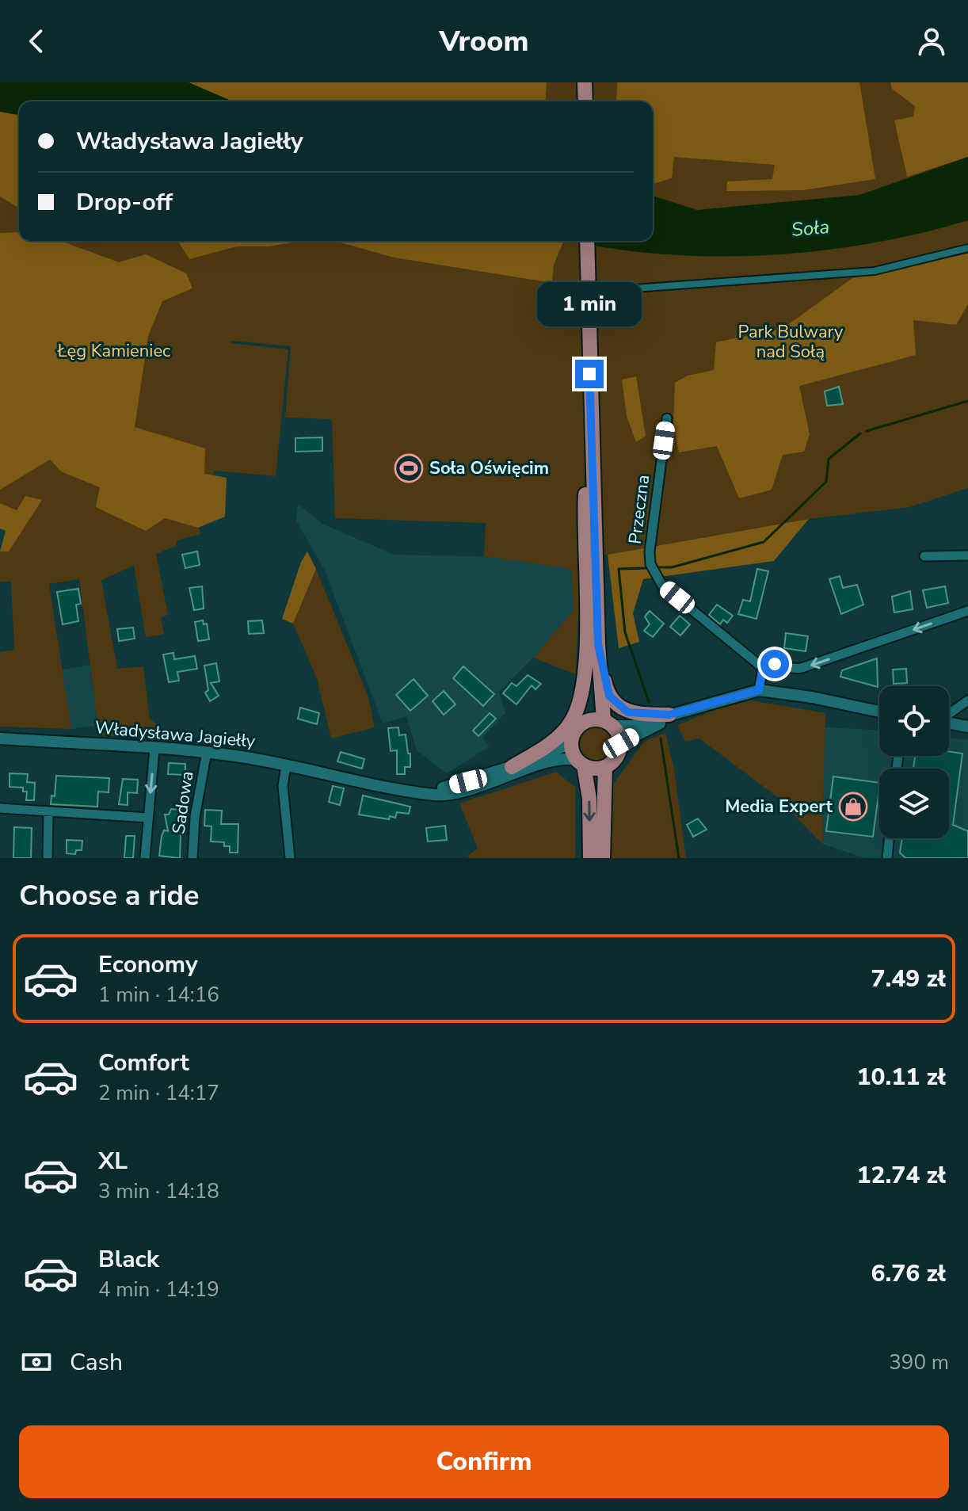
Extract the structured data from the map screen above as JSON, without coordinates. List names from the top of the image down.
{
  "streets": {
    "street": ["Przeczna", "Władysława Jagiełły", "Sadowa"]
  },
  "crossings": [
    ["Władysława Jagiełły", "Sadowa"]
  ],
  "water": ["Soła"],
  "parks": ["Park Bulwary nad Sołą", "Łęg Kamieniec"],
  "places": {
    "sports": ["Soła Oświęcim"],
    "shop": ["Media Expert"]
  },
  "page": {
    "header": "Vroom",
    "banner": ["Władysława Jagiełły", "Drop-off"],
    "bubble": "1 min",
    "heading": "Choose a ride",
    "list": [
      {
        "name": "Economy",
        "note": "1 min · 14:16",
        "value": "7.49 zł"
      },
      {
        "name": "Comfort",
        "note": "2 min · 14:17",
        "value": "10.11 zł"
      },
      {
        "name": "XL",
        "note": "3 min · 14:18",
        "value": "12.74 zł"
      },
      {
        "name": "Black",
        "note": "4 min · 14:19",
        "value": "6.76 zł"
      }
    ],
    "pay": ["Cash", "390 m"],
    "buttons": "Confirm"
  }
}
